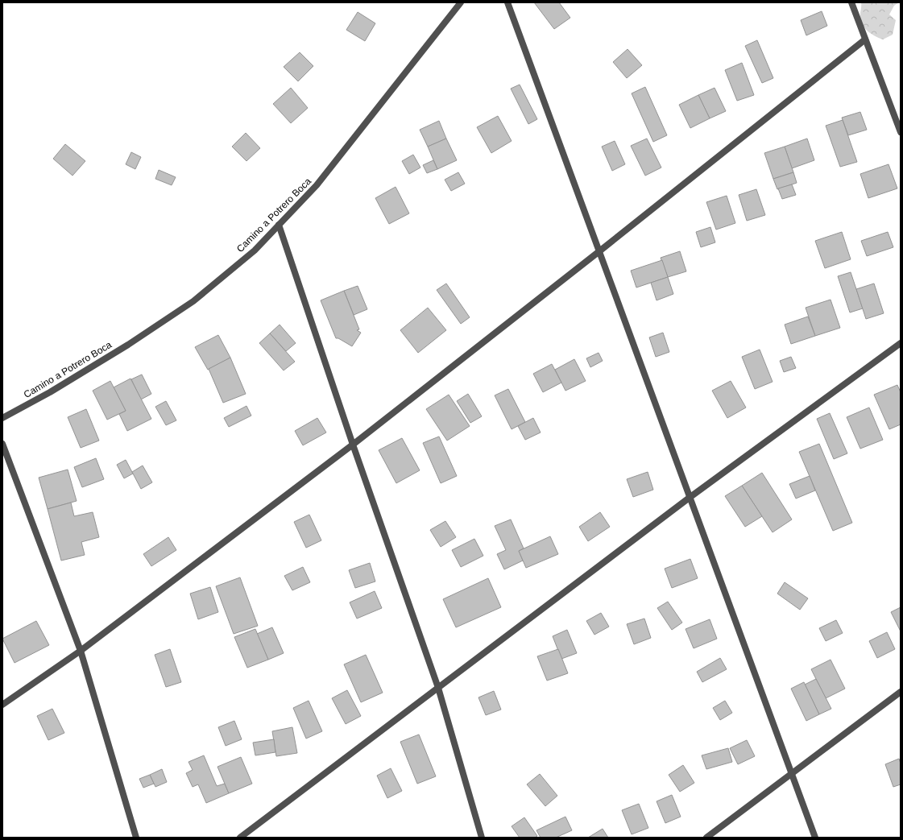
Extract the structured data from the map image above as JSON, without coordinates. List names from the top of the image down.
{
  "streets": {
    "street": ["Camino a Potrero Boca"]
  }
}
